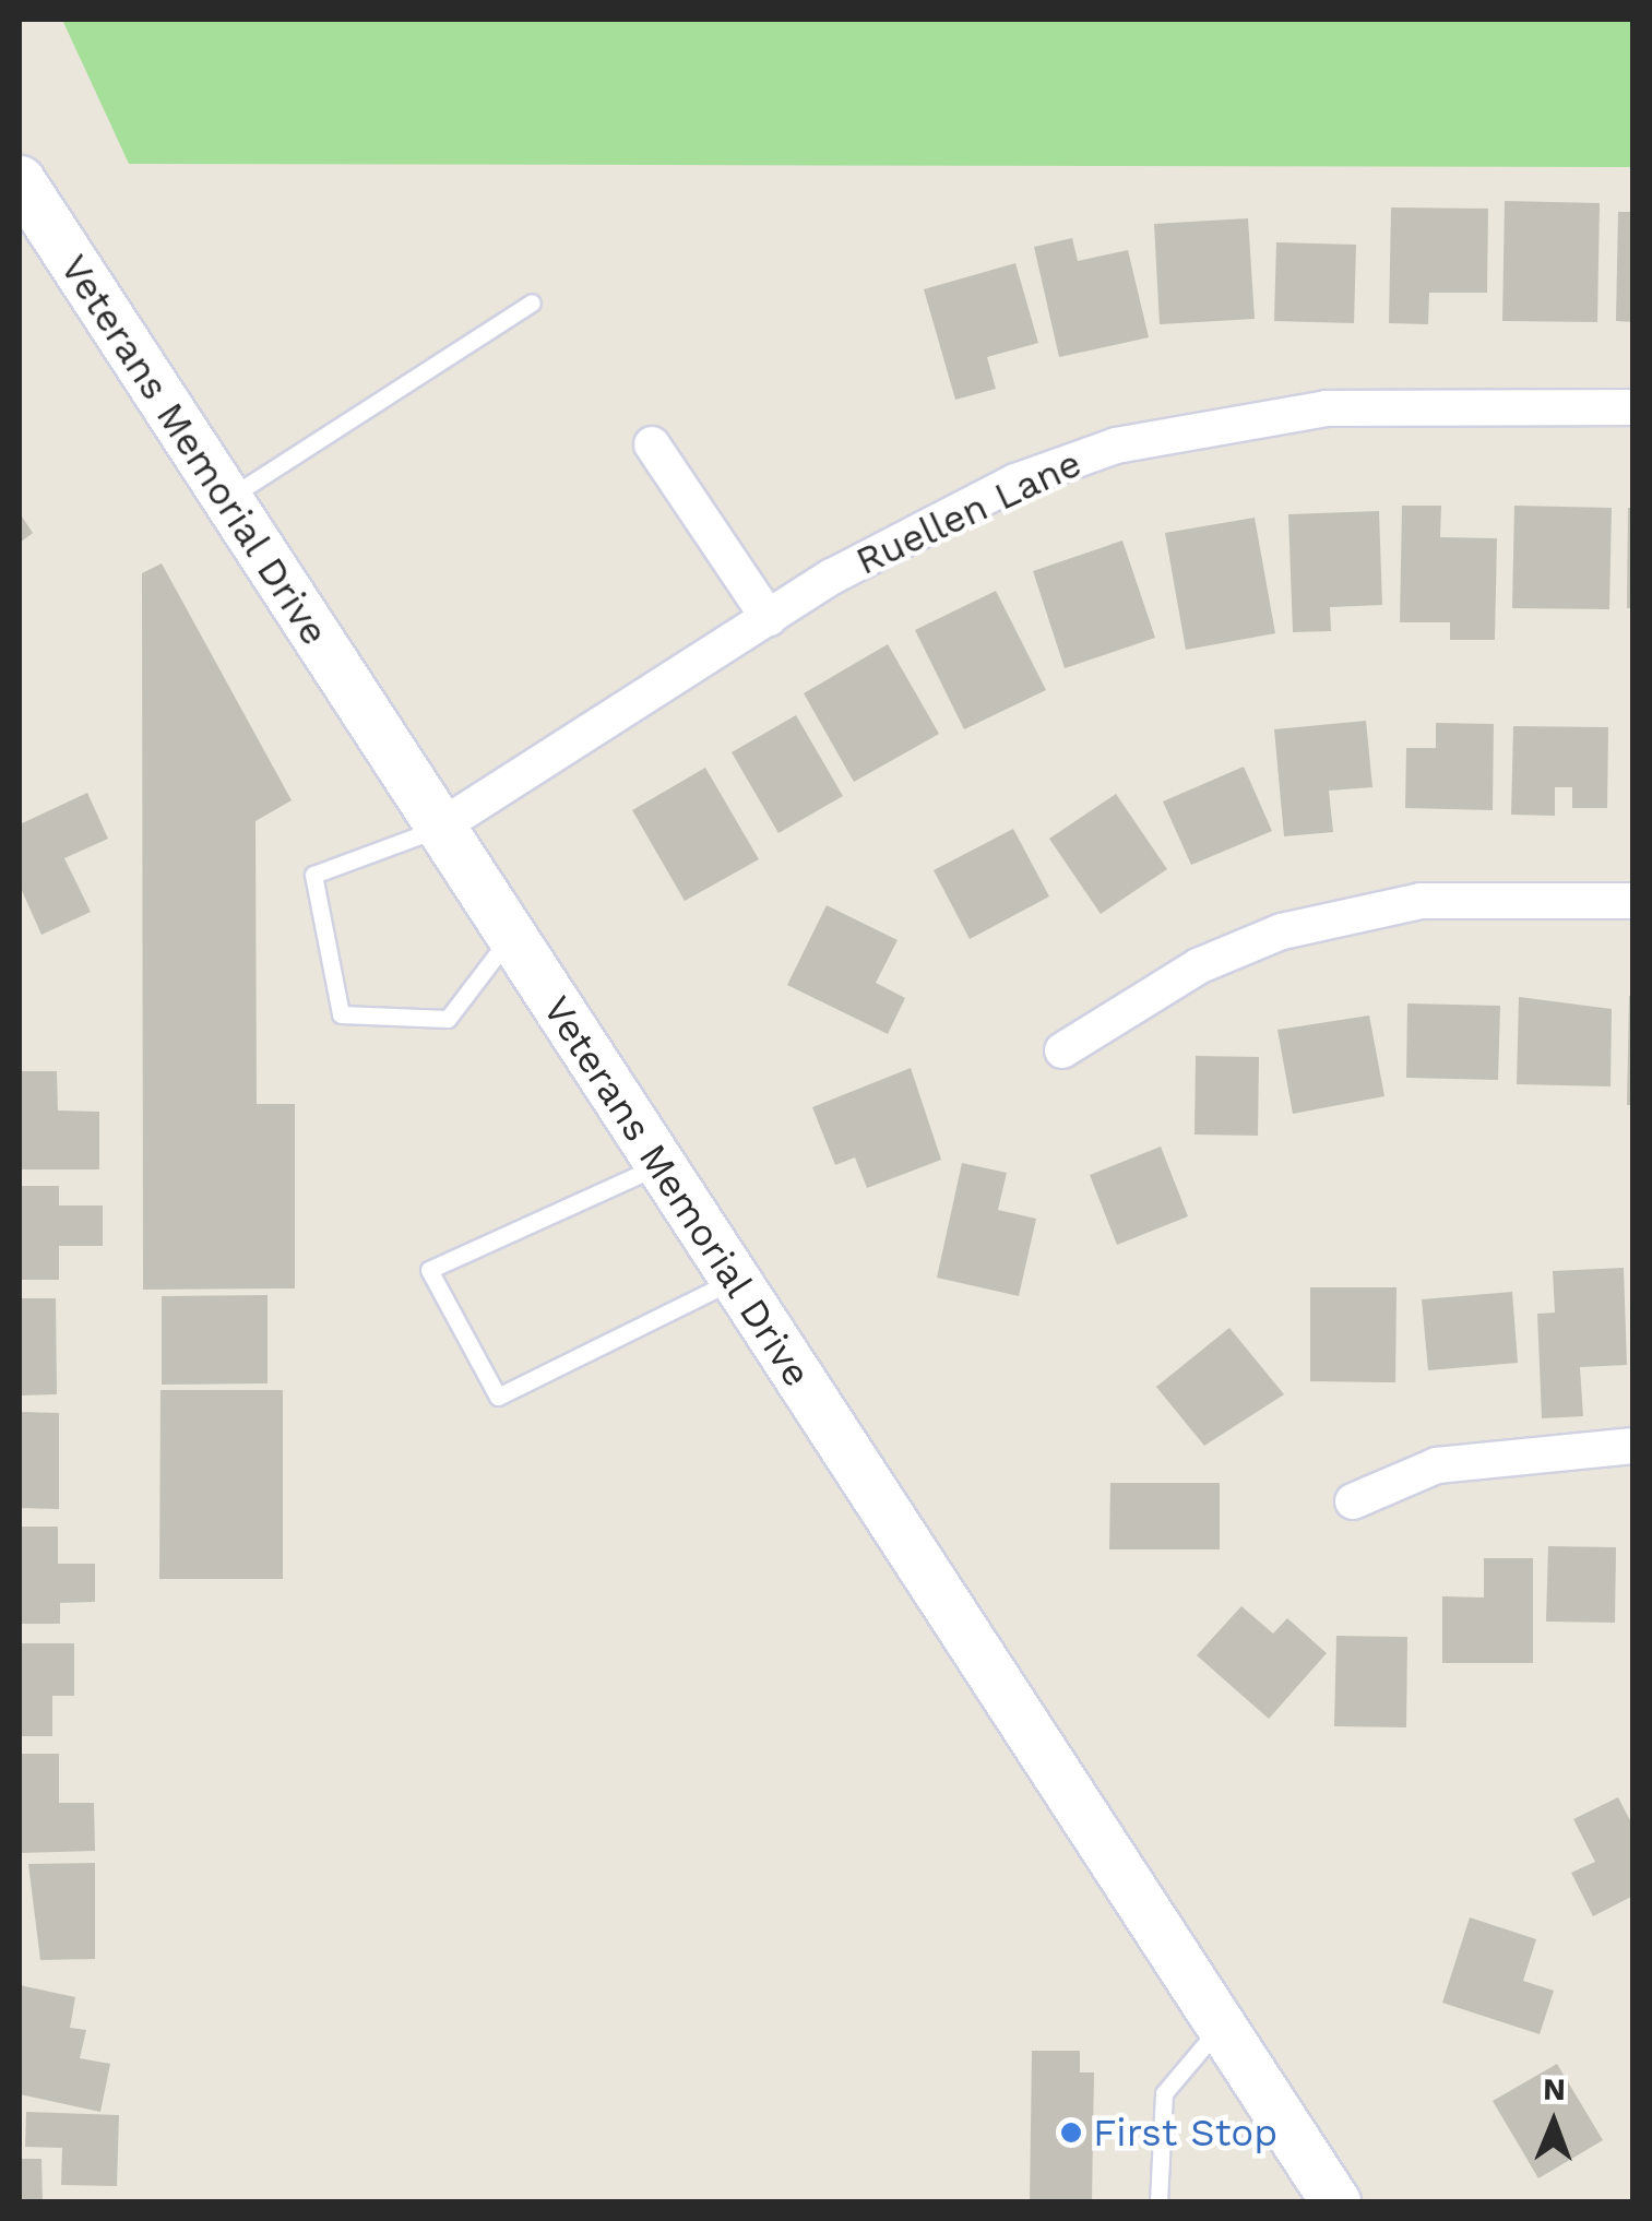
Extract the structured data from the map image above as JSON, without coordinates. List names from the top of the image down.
{
  "streets": {
    "main road": ["Veterans Memorial Drive"],
    "street": ["Ruellen Lane"]
  },
  "crossings": [
    ["Veterans Memorial Drive", "Ruellen Lane"]
  ],
  "places": ["First Stop"],
  "north": "top"
}
